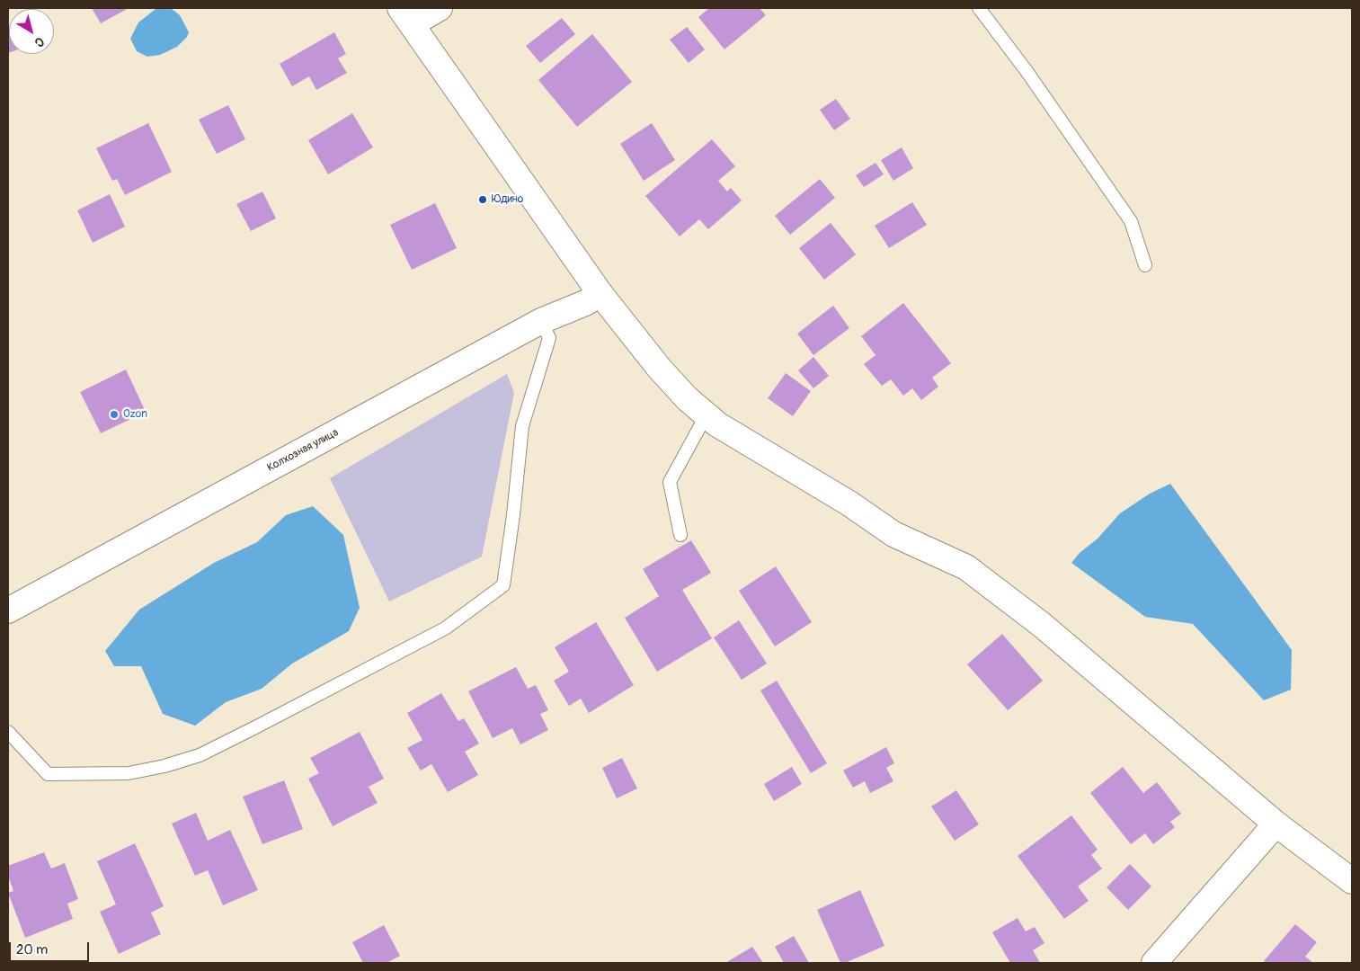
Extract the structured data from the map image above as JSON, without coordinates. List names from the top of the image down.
{
  "streets": {
    "street": ["Колхозная улица"]
  },
  "places": ["Юдино", "Ozon"],
  "scale_bar": "20 m",
  "north": "bottom right"
}
